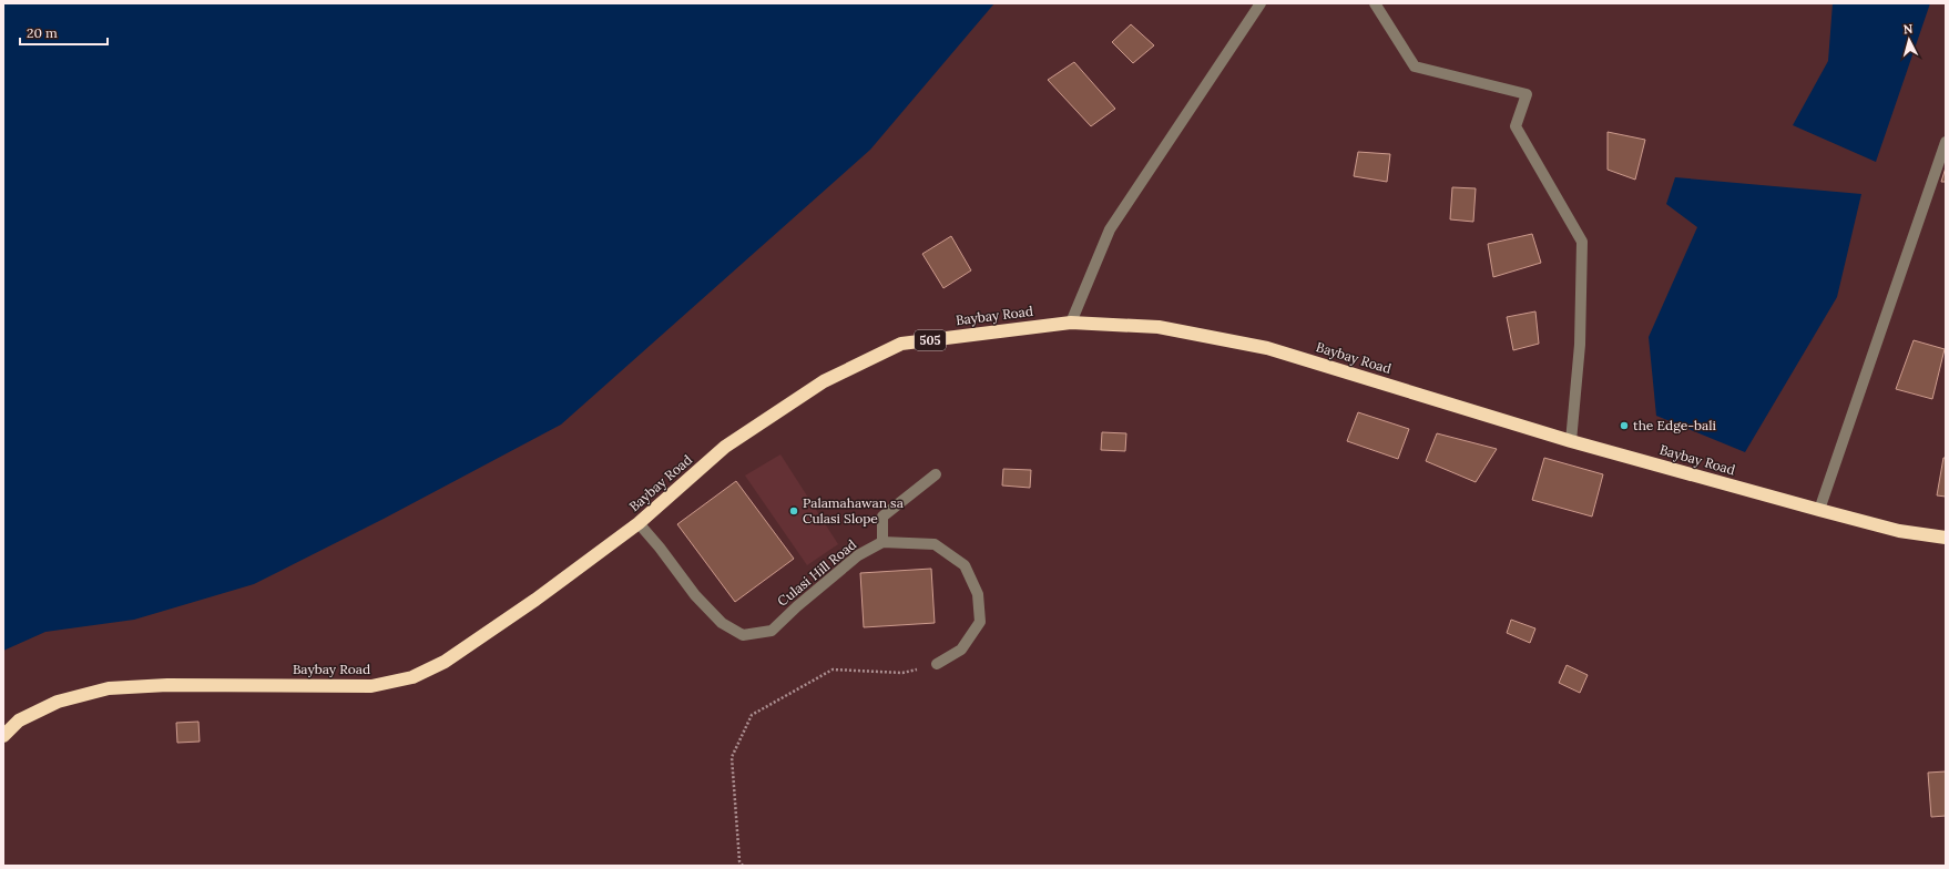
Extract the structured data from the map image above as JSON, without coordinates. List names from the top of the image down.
{
  "streets": {
    "highway": ["Baybay Road", "505"],
    "street": ["Culasi Hill Road"]
  },
  "crossings": [
    ["Baybay Road", "Culasi Hill Road"]
  ],
  "places": ["the Edge-bali", "Palamahawan sa Culasi Slope"],
  "scale_bar": "20 m",
  "north": "top"
}
